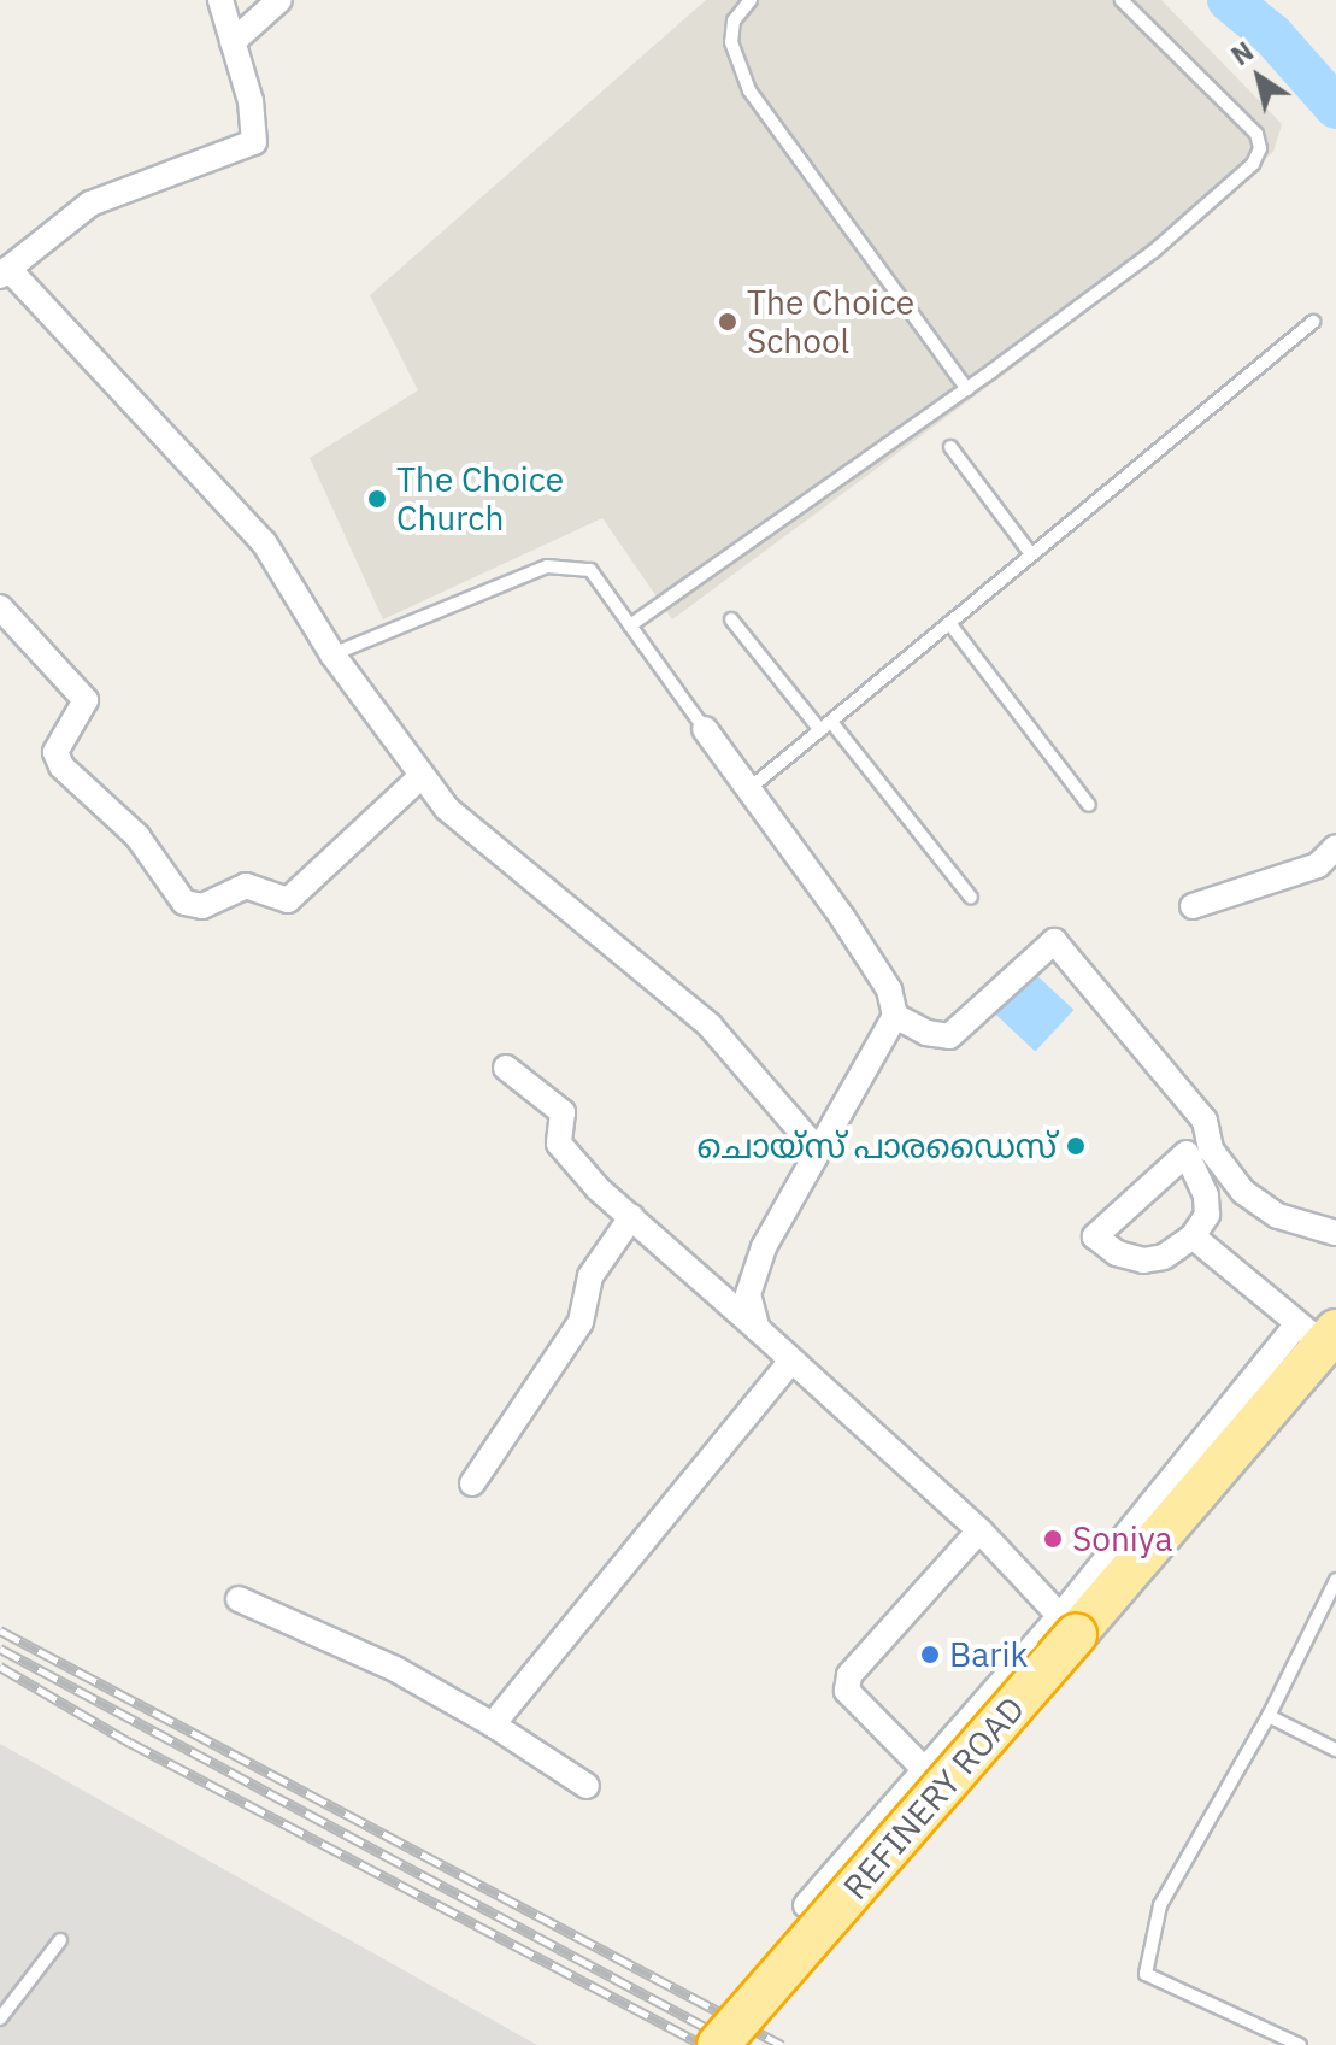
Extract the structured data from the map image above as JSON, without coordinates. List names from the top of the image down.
{
  "streets": {
    "highway": ["REFINERY ROAD"]
  },
  "places": [
    "The Choice School",
    "The Choice Church",
    "ചൊയ്സ് പാരഡൈസ്",
    "Soniya",
    "Barik"
  ],
  "north": "top left"
}
